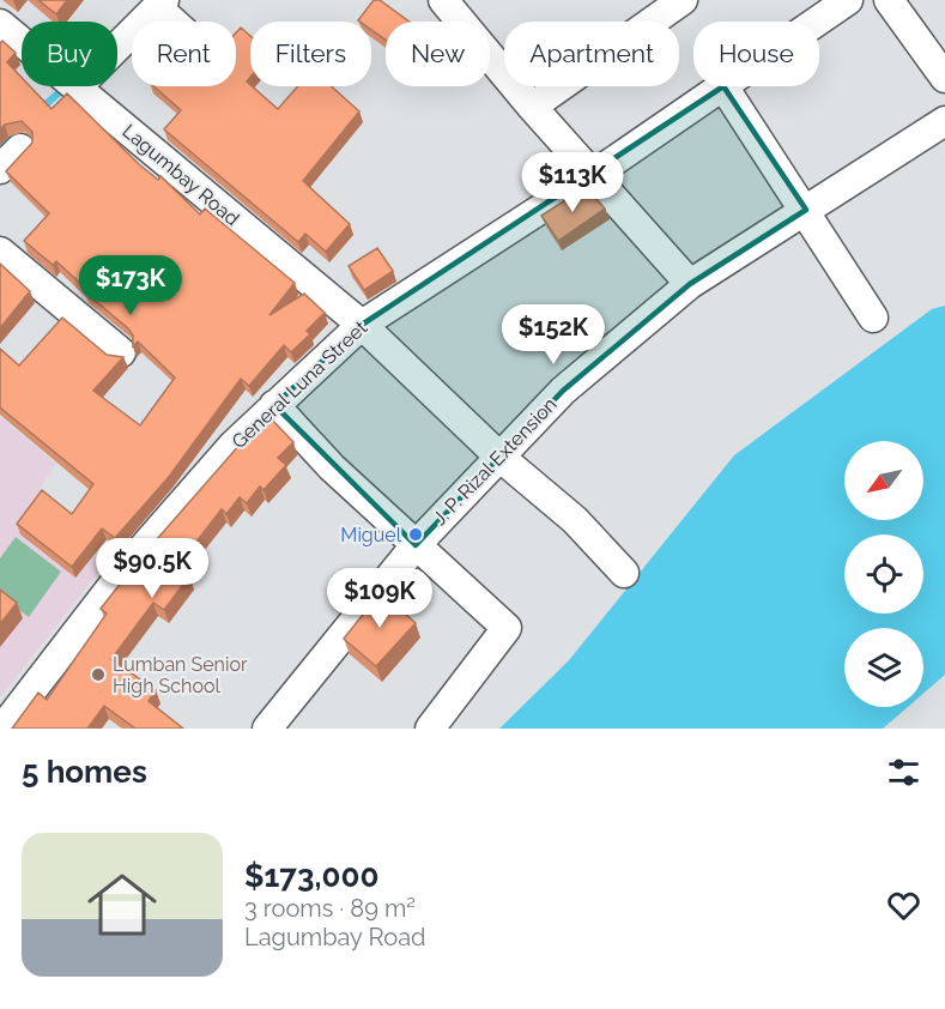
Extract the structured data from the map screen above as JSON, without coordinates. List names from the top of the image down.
{
  "streets": {
    "street": ["Lagumbay Road", "General Luna Street", "J. P. Rizal Extension"]
  },
  "crossings": [
    ["Lagumbay Road", "General Luna Street"],
    ["Lagumbay Road", "J. P. Rizal Extension"]
  ],
  "places": ["Miguel", "Lumban Senior High School"],
  "north": "bottom left",
  "page": {
    "chip": [
      "Buy",
      "Rent",
      "Filters",
      "New",
      "Apartment",
      "House"
    ],
    "price": [
      "$113K",
      "$173K",
      "$152K",
      "$90.5K",
      "$109K"
    ],
    "heading": "5 homes",
    "list": [
      {
        "name": "$173,000",
        "note": "3 rooms · 89 m² · Lagumbay Road"
      }
    ]
  }
}
